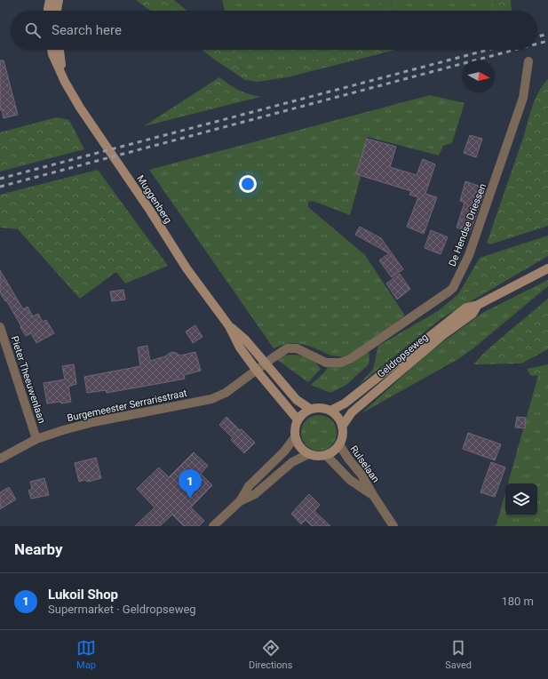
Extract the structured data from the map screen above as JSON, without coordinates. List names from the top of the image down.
{
  "streets": {
    "main road": ["Muggenberg", "Geldropseweg"],
    "street": [
      "De Hendse Driessen",
      "Pieter Theeuwenlaan",
      "Burgemeester Serrarisstraat",
      "Rulselaan"
    ]
  },
  "crossings": [
    ["Muggenberg", "De Hendse Driessen"],
    ["Muggenberg", "Geldropseweg"],
    ["Muggenberg", "Burgemeester Serrarisstraat"],
    ["Muggenberg", "Rulselaan"],
    ["De Hendse Driessen", "Burgemeester Serrarisstraat"],
    ["Geldropseweg", "Rulselaan"],
    ["Pieter Theeuwenlaan", "Burgemeester Serrarisstraat"]
  ],
  "north": "right",
  "page": {
    "search": "Search here",
    "pins": "1",
    "heading": "Nearby",
    "list": [
      {
        "mark": "1",
        "name": "Lukoil Shop",
        "note": "Supermarket · Geldropseweg",
        "value": "180 m"
      }
    ],
    "nav": ["Map", "Directions", "Saved"]
  }
}
